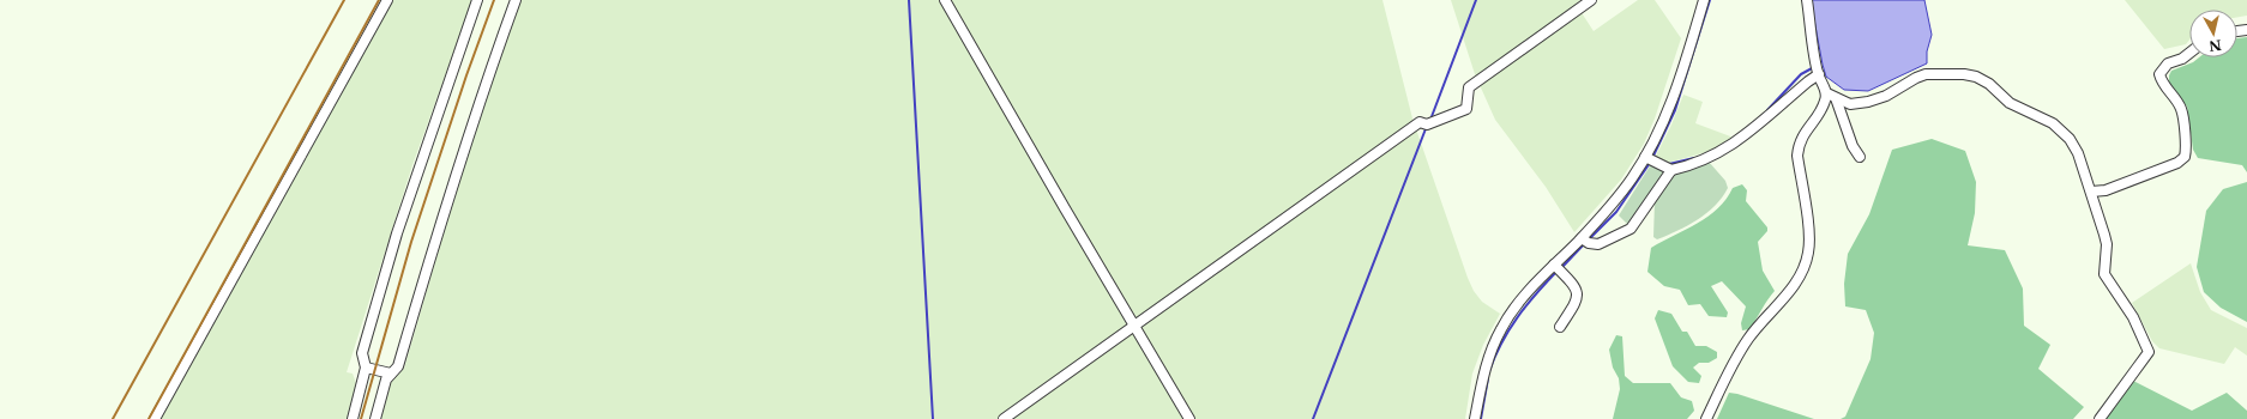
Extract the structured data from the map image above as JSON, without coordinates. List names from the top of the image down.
{
  "north": "bottom"
}
